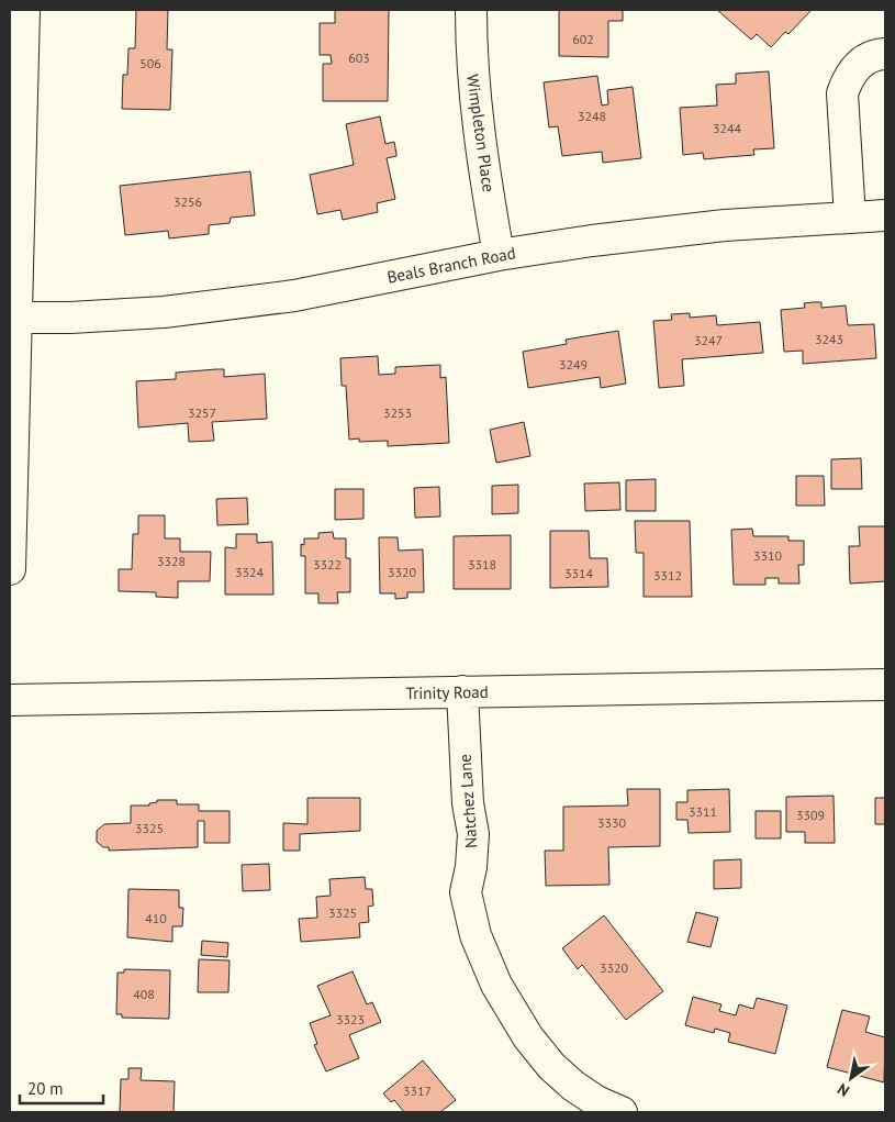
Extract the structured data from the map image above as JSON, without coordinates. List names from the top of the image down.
{
  "streets": {
    "street": [
      "Wimpleton Place",
      "Beals Branch Road",
      "Trinity Road",
      "Natchez Lane"
    ]
  },
  "crossings": [
    ["Wimpleton Place", "Beals Branch Road"],
    ["Trinity Road", "Natchez Lane"]
  ],
  "house_numbers": [
    "602",
    "603",
    "506",
    "3248",
    "3244",
    "3256",
    "3243",
    "3247",
    "3249",
    "3257",
    "3253",
    "3310",
    "3328",
    "3322",
    "3318",
    "3324",
    "3320",
    "3314",
    "3312",
    "3311",
    "3309",
    "3330",
    "3325",
    "3325",
    "410",
    "3320",
    "408",
    "3323",
    "3317"
  ],
  "scale_bar": "20 m",
  "north": "bottom left"
}
